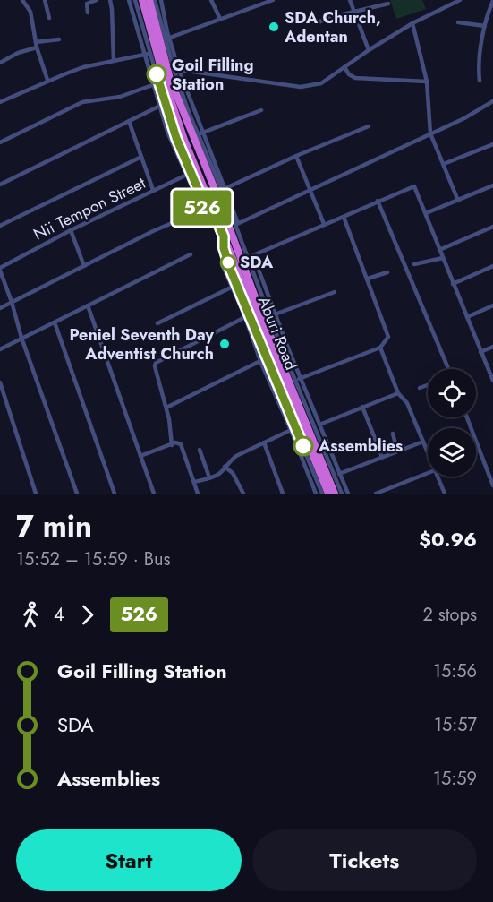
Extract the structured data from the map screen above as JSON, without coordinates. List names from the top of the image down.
{
  "streets": {
    "highway": ["Aburi Road"],
    "street": ["Nii Tempon Street"]
  },
  "places": [
    "SDA Church, Adentan",
    "Goil Filling Station",
    "SDA",
    "Peniel Seventh Day Adventist Church",
    "Assemblies"
  ],
  "lines": ["bus line 526"],
  "page": {
    "on_map": "526",
    "heading": ["7 min", "15:52 – 15:59 · Bus", "$0.96"],
    "legs": ["4", "526", "2 stops"],
    "list": [
      {
        "name": "Goil Filling Station",
        "value": "15:56"
      },
      {
        "name": "SDA",
        "value": "15:57"
      },
      {
        "name": "Assemblies",
        "value": "15:59"
      }
    ],
    "buttons": ["Start", "Tickets"]
  }
}
